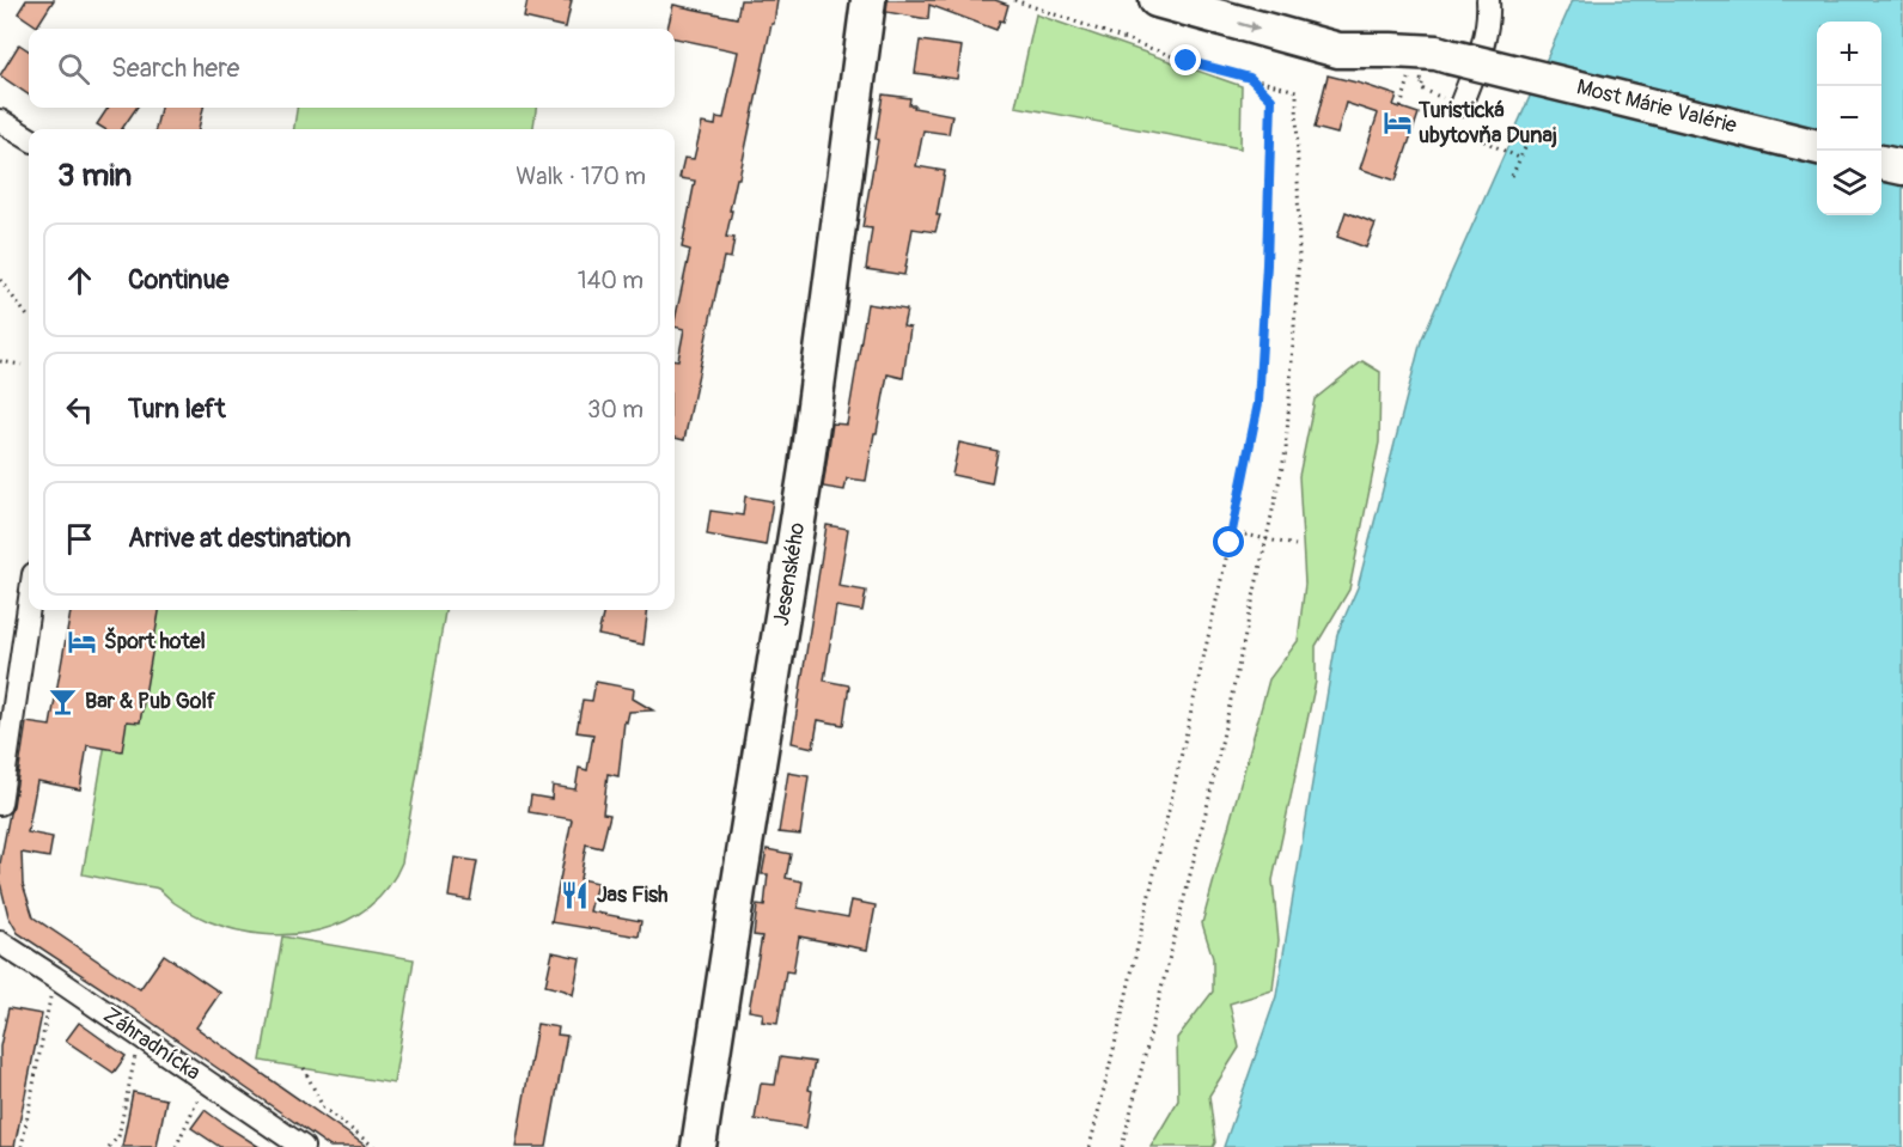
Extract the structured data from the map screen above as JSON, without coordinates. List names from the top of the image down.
{
  "streets": {
    "main road": ["Most Márie Valérie", "Jesenského"],
    "street": ["Záhradnícka"]
  },
  "places": {
    "hotel": ["Turistická ubytovňa Dunaj", "Šport hotel"],
    "bar": ["Bar & Pub Golf"],
    "restaurant": ["Jas Fish"]
  },
  "page": {
    "map_buttons": ["+", "−"],
    "search": "Search here",
    "heading": ["3 min", "Walk · 170 m"],
    "list": [
      ["Continue", "140 m"],
      ["Turn left", "30 m"],
      "Arrive at destination"
    ]
  }
}
